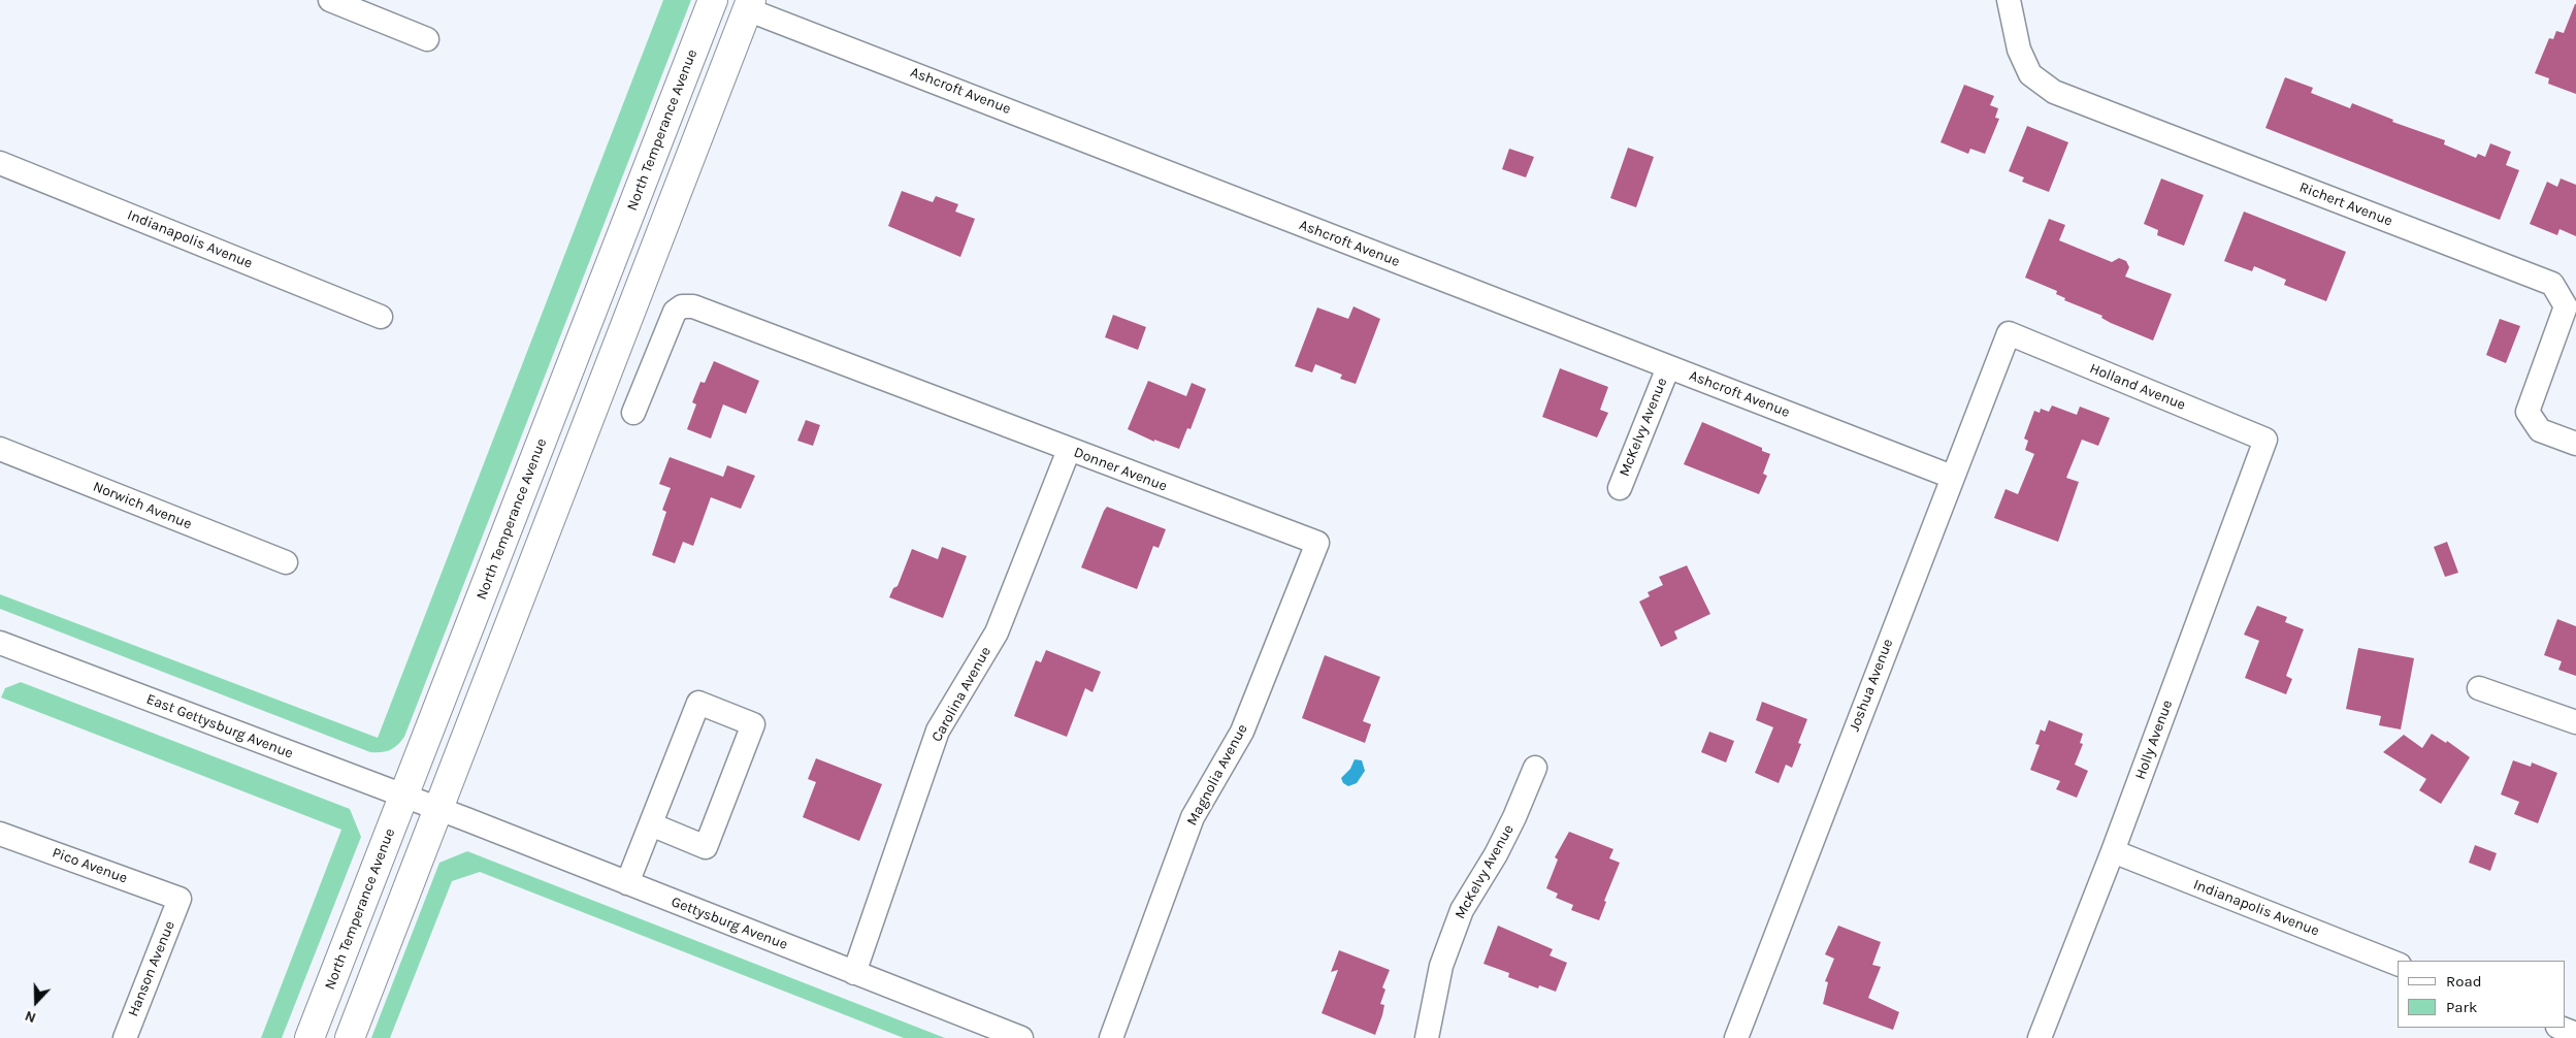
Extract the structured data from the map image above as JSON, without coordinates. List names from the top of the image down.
{
  "streets": {
    "main road": ["North Temperance Avenue"],
    "street": [
      "Ashcroft Avenue",
      "Richert Avenue",
      "Indianapolis Avenue",
      "Holland Avenue",
      "McKelvy Avenue",
      "Donner Avenue",
      "Norwich Avenue",
      "Joshua Avenue",
      "Carolina Avenue",
      "East Gettysburg Avenue",
      "Holly Avenue",
      "Magnolia Avenue",
      "Pico Avenue",
      "Gettysburg Avenue",
      "Hanson Avenue"
    ]
  },
  "crossings": [
    ["Ashcroft Avenue", "McKelvy Avenue"],
    ["Ashcroft Avenue", "Joshua Avenue"],
    ["North Temperance Avenue", "East Gettysburg Avenue"],
    ["Indianapolis Avenue", "Holly Avenue"],
    ["Holland Avenue", "Joshua Avenue"],
    ["Holland Avenue", "Holly Avenue"],
    ["Donner Avenue", "Carolina Avenue"],
    ["Donner Avenue", "Magnolia Avenue"],
    ["Carolina Avenue", "Gettysburg Avenue"],
    ["East Gettysburg Avenue", "Gettysburg Avenue"],
    ["Pico Avenue", "Hanson Avenue"]
  ],
  "legend": ["Road", "Park"],
  "north": "bottom"
}
